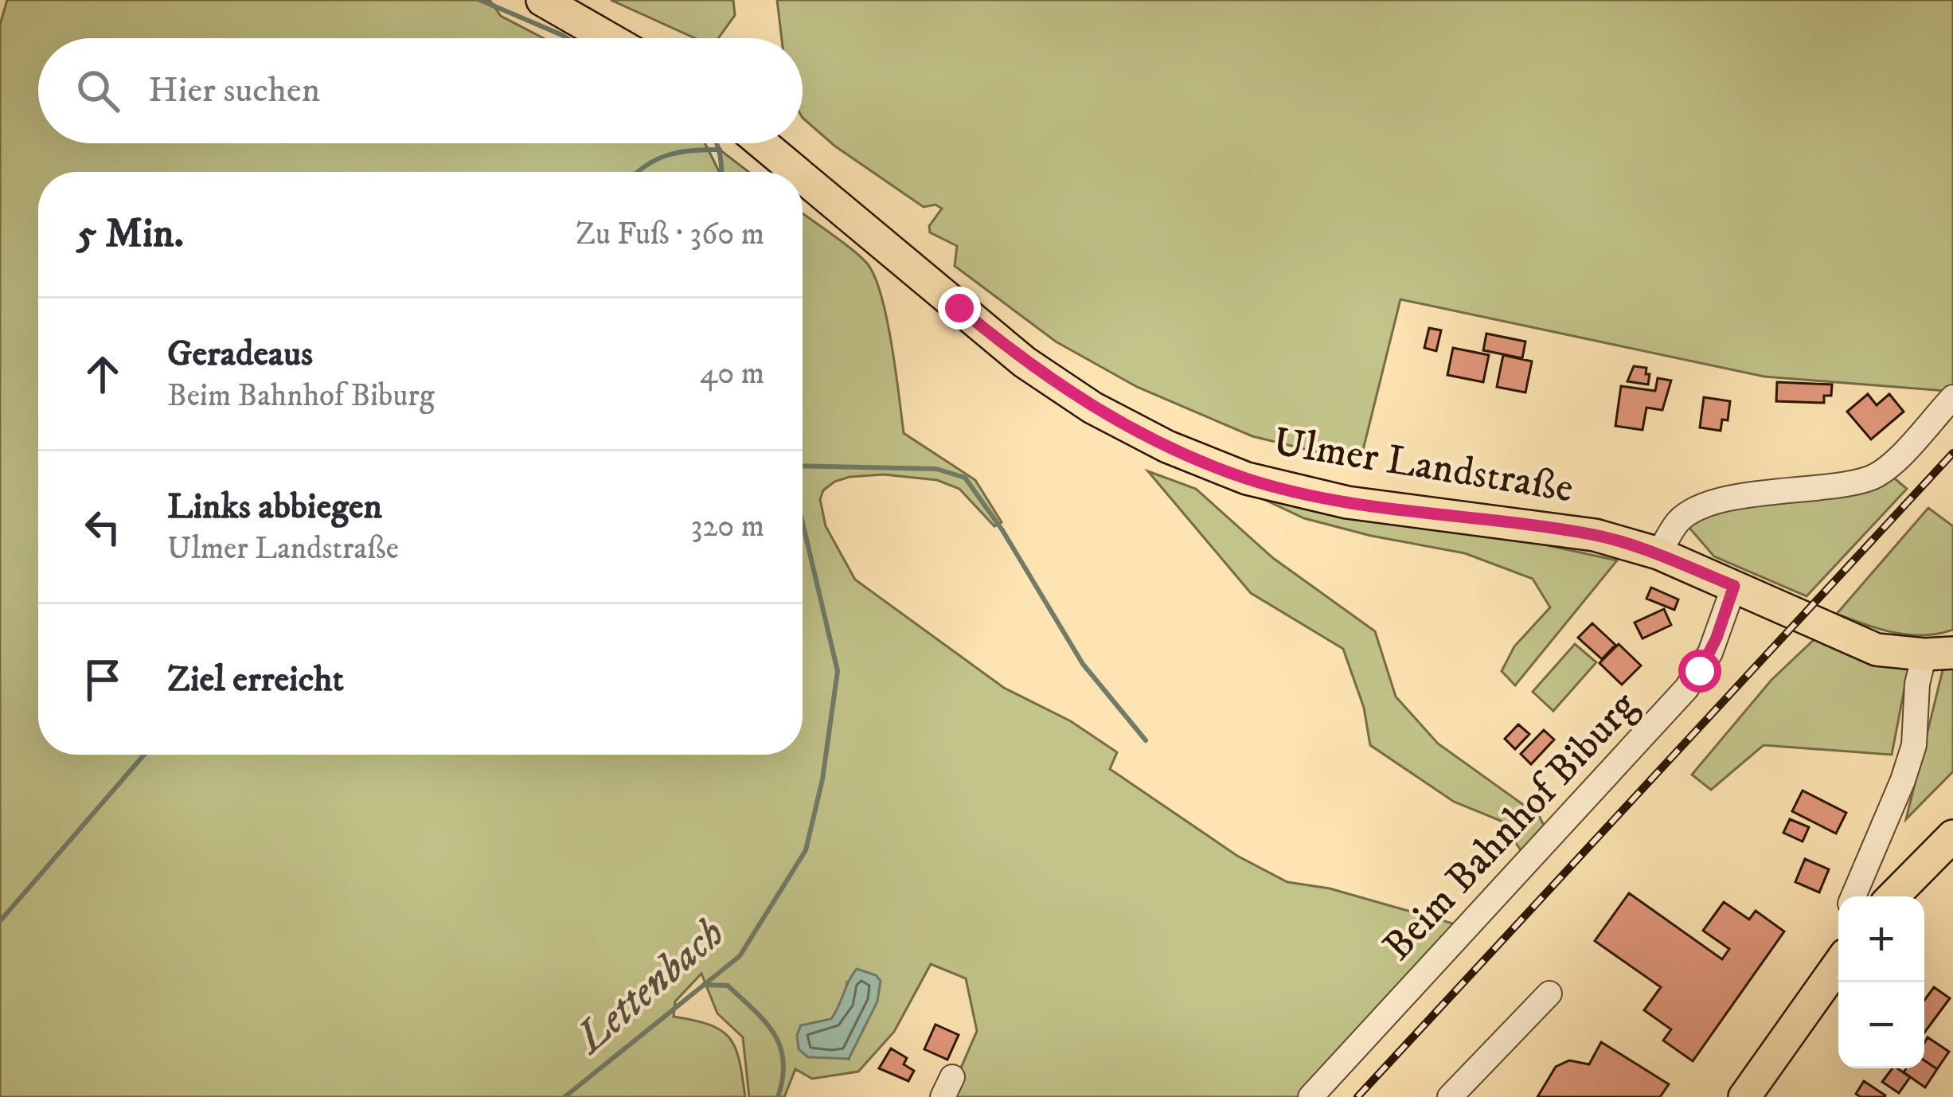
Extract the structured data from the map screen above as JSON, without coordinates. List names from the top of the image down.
{
  "streets": {
    "main road": ["Ulmer Landstraße"],
    "street": ["Beim Bahnhof Biburg"]
  },
  "crossings": [
    ["Ulmer Landstraße", "Beim Bahnhof Biburg"]
  ],
  "water": ["Lettenbach"],
  "page": {
    "search": "Hier suchen",
    "heading": ["5 Min.", "Zu Fuß · 360 m"],
    "list": [
      ["Geradeaus", "Beim Bahnhof Biburg", "40 m"],
      ["Links abbiegen", "Ulmer Landstraße", "320 m"],
      "Ziel erreicht"
    ],
    "map_buttons": ["+", "−"]
  }
}
